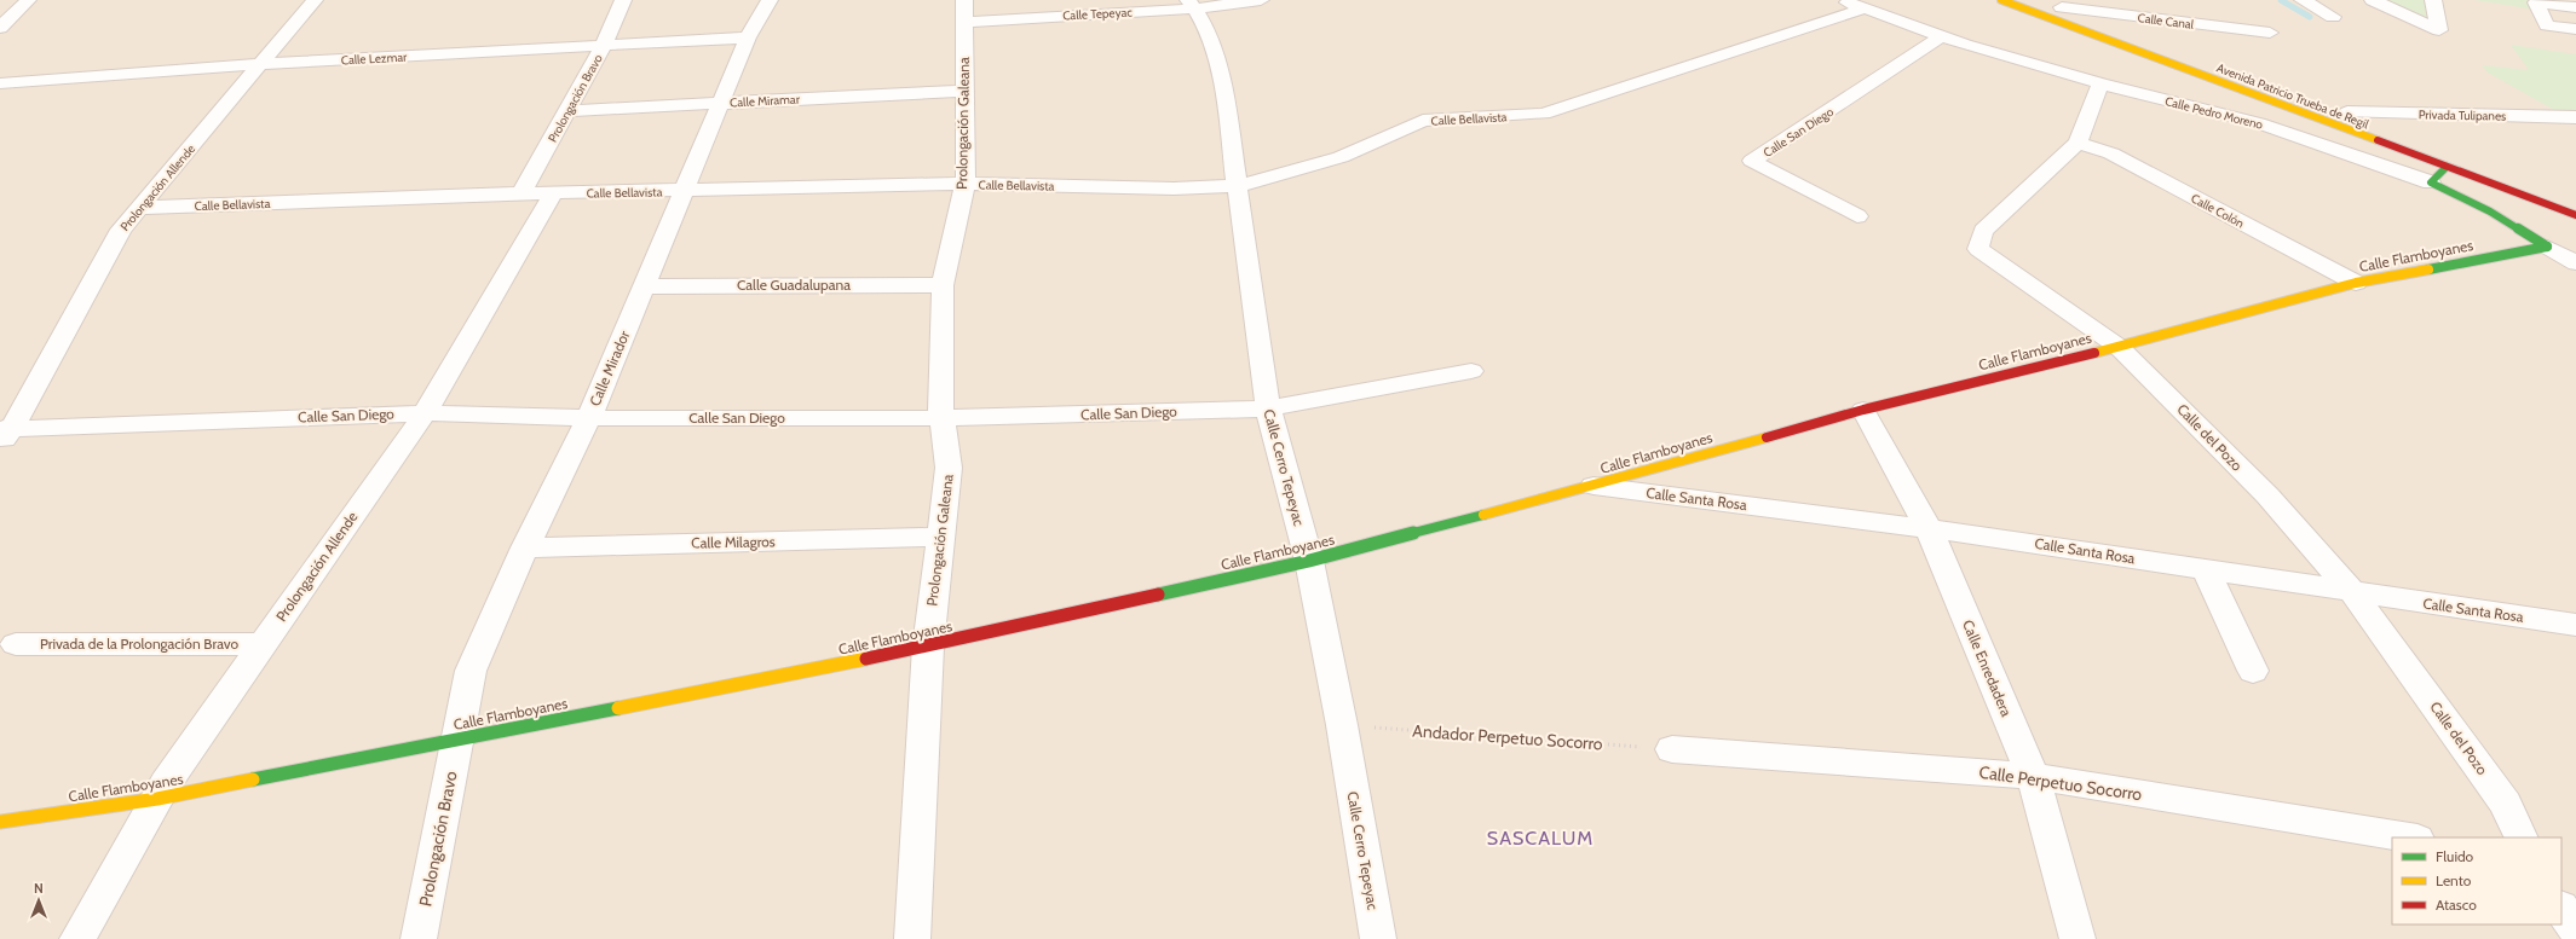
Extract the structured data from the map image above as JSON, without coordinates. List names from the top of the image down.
{
  "streets": {
    "street": [
      "Calle Tepeyac",
      "Calle Canal",
      "Calle Lezmar",
      "Avenida Patricio Trueba de Regil",
      "Prolongación Bravo",
      "Calle Miramar",
      "Calle Pedro Moreno",
      "Privada Tulipanes",
      "Calle Bellavista",
      "Prolongación Galeana",
      "Calle San Diego",
      "Prolongación Allende",
      "Calle Colón",
      "Calle Flamboyanes",
      "Calle Guadalupana",
      "Calle Mirador",
      "Calle del Pozo",
      "Calle Cerro Tepeyac",
      "Calle Santa Rosa",
      "Calle Milagros",
      "Privada de la Prolongación Bravo",
      "Calle Enredadera",
      "Calle Perpetuo Socorro"
    ],
    "path": ["Andador Perpetuo Socorro"]
  },
  "crossings": [
    ["Calle Tepeyac", "Prolongación Galeana"],
    ["Calle Tepeyac", "Calle Cerro Tepeyac"],
    ["Calle Lezmar", "Prolongación Bravo"],
    ["Calle Lezmar", "Prolongación Allende"],
    ["Calle Lezmar", "Calle Mirador"],
    ["Avenida Patricio Trueba de Regil", "Privada Tulipanes"],
    ["Prolongación Bravo", "Calle Miramar"],
    ["Prolongación Bravo", "Calle Bellavista"],
    ["Prolongación Bravo", "Calle Flamboyanes"],
    ["Prolongación Bravo", "Calle Mirador"],
    ["Calle Miramar", "Prolongación Galeana"],
    ["Calle Miramar", "Calle Mirador"],
    ["Calle Pedro Moreno", "Calle Bellavista"],
    ["Calle Pedro Moreno", "Calle San Diego"],
    ["Calle Pedro Moreno", "Calle Flamboyanes"],
    ["Calle Pedro Moreno", "Calle del Pozo"],
    ["Calle Bellavista", "Prolongación Galeana"],
    ["Calle Bellavista", "Prolongación Allende"],
    ["Calle Bellavista", "Calle Mirador"],
    ["Calle Bellavista", "Calle Cerro Tepeyac"],
    ["Prolongación Galeana", "Calle San Diego"],
    ["Prolongación Galeana", "Calle Flamboyanes"],
    ["Prolongación Galeana", "Calle Guadalupana"],
    ["Prolongación Galeana", "Calle Milagros"],
    ["Calle San Diego", "Prolongación Allende"],
    ["Calle San Diego", "Calle Mirador"],
    ["Calle San Diego", "Calle Cerro Tepeyac"],
    ["Prolongación Allende", "Calle Flamboyanes"],
    ["Prolongación Allende", "Privada de la Prolongación Bravo"],
    ["Calle Colón", "Calle Flamboyanes"],
    ["Calle Colón", "Calle del Pozo"],
    ["Calle Flamboyanes", "Calle Mirador"],
    ["Calle Flamboyanes", "Calle del Pozo"],
    ["Calle Flamboyanes", "Calle Cerro Tepeyac"],
    ["Calle Flamboyanes", "Calle Santa Rosa"],
    ["Calle Flamboyanes", "Calle Enredadera"],
    ["Calle Guadalupana", "Calle Mirador"],
    ["Calle Mirador", "Calle Milagros"],
    ["Calle del Pozo", "Calle Santa Rosa"],
    ["Calle Cerro Tepeyac", "Andador Perpetuo Socorro"],
    ["Calle Santa Rosa", "Calle Enredadera"],
    ["Calle Enredadera", "Calle Perpetuo Socorro"],
    ["Andador Perpetuo Socorro", "Calle Perpetuo Socorro"]
  ],
  "districts": ["SASCALUM"],
  "legend": ["Fluido", "Lento", "Atasco"],
  "north": "top"
}
